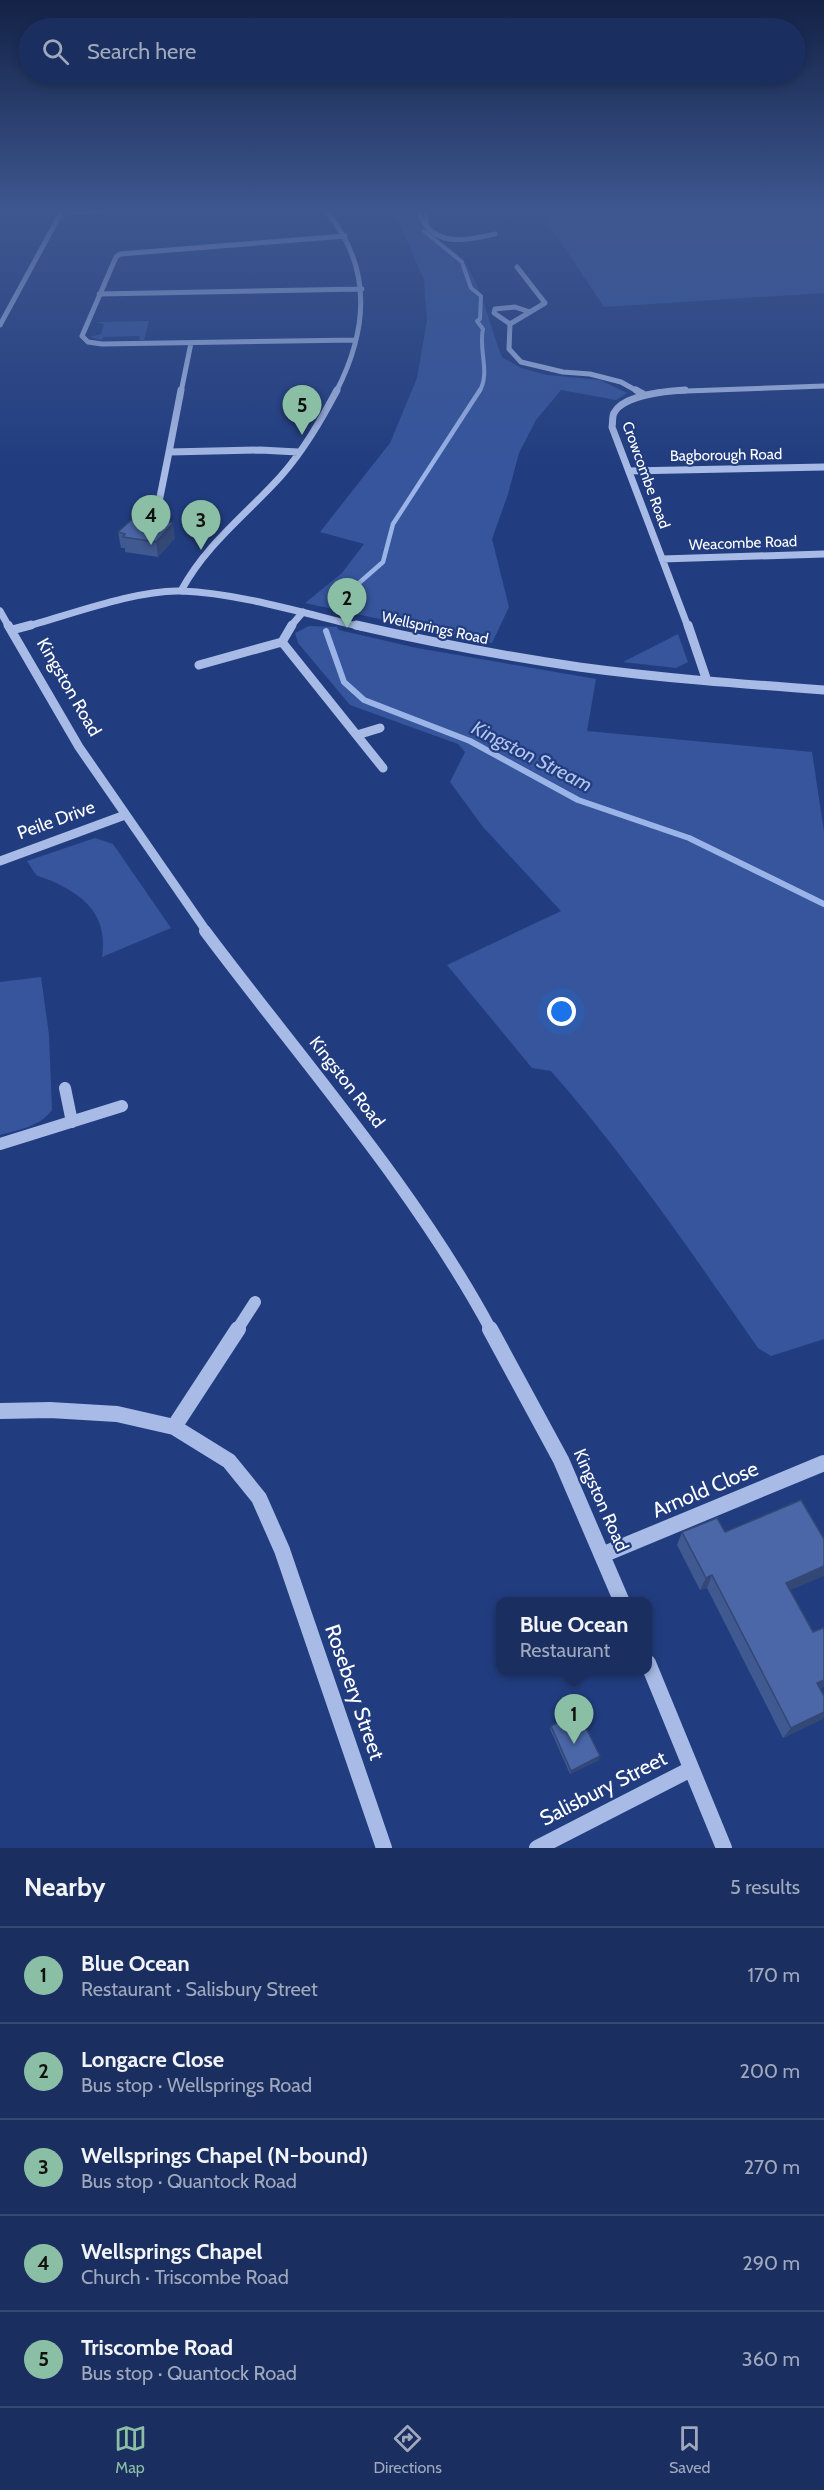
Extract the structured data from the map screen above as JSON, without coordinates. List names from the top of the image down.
{
  "streets": {
    "street": [
      "Bagborough Road",
      "Crowcombe Road",
      "Weacombe Road",
      "Wellsprings Road",
      "Kingston Road",
      "Peile Drive",
      "Arnold Close",
      "Rosebery Street",
      "Salisbury Street"
    ]
  },
  "crossings": [
    ["Bagborough Road", "Crowcombe Road"],
    ["Crowcombe Road", "Weacombe Road"],
    ["Crowcombe Road", "Wellsprings Road"],
    ["Wellsprings Road", "Kingston Road"],
    ["Kingston Road", "Peile Drive"],
    ["Kingston Road", "Arnold Close"]
  ],
  "water": ["Kingston Stream"],
  "page": {
    "search": "Search here",
    "pins": [
      "5",
      "4",
      "3",
      "2",
      "1"
    ],
    "popup": ["Blue Ocean", "Restaurant"],
    "heading": ["Nearby", "5 results"],
    "list": [
      {
        "mark": "1",
        "name": "Blue Ocean",
        "note": "Restaurant · Salisbury Street",
        "value": "170 m"
      },
      {
        "mark": "2",
        "name": "Longacre Close",
        "note": "Bus stop · Wellsprings Road",
        "value": "200 m"
      },
      {
        "mark": "3",
        "name": "Wellsprings Chapel (N-bound)",
        "note": "Bus stop · Quantock Road",
        "value": "270 m"
      },
      {
        "mark": "4",
        "name": "Wellsprings Chapel",
        "note": "Church · Triscombe Road",
        "value": "290 m"
      },
      {
        "mark": "5",
        "name": "Triscombe Road",
        "note": "Bus stop · Quantock Road",
        "value": "360 m"
      }
    ],
    "nav": ["Map", "Directions", "Saved"]
  }
}
